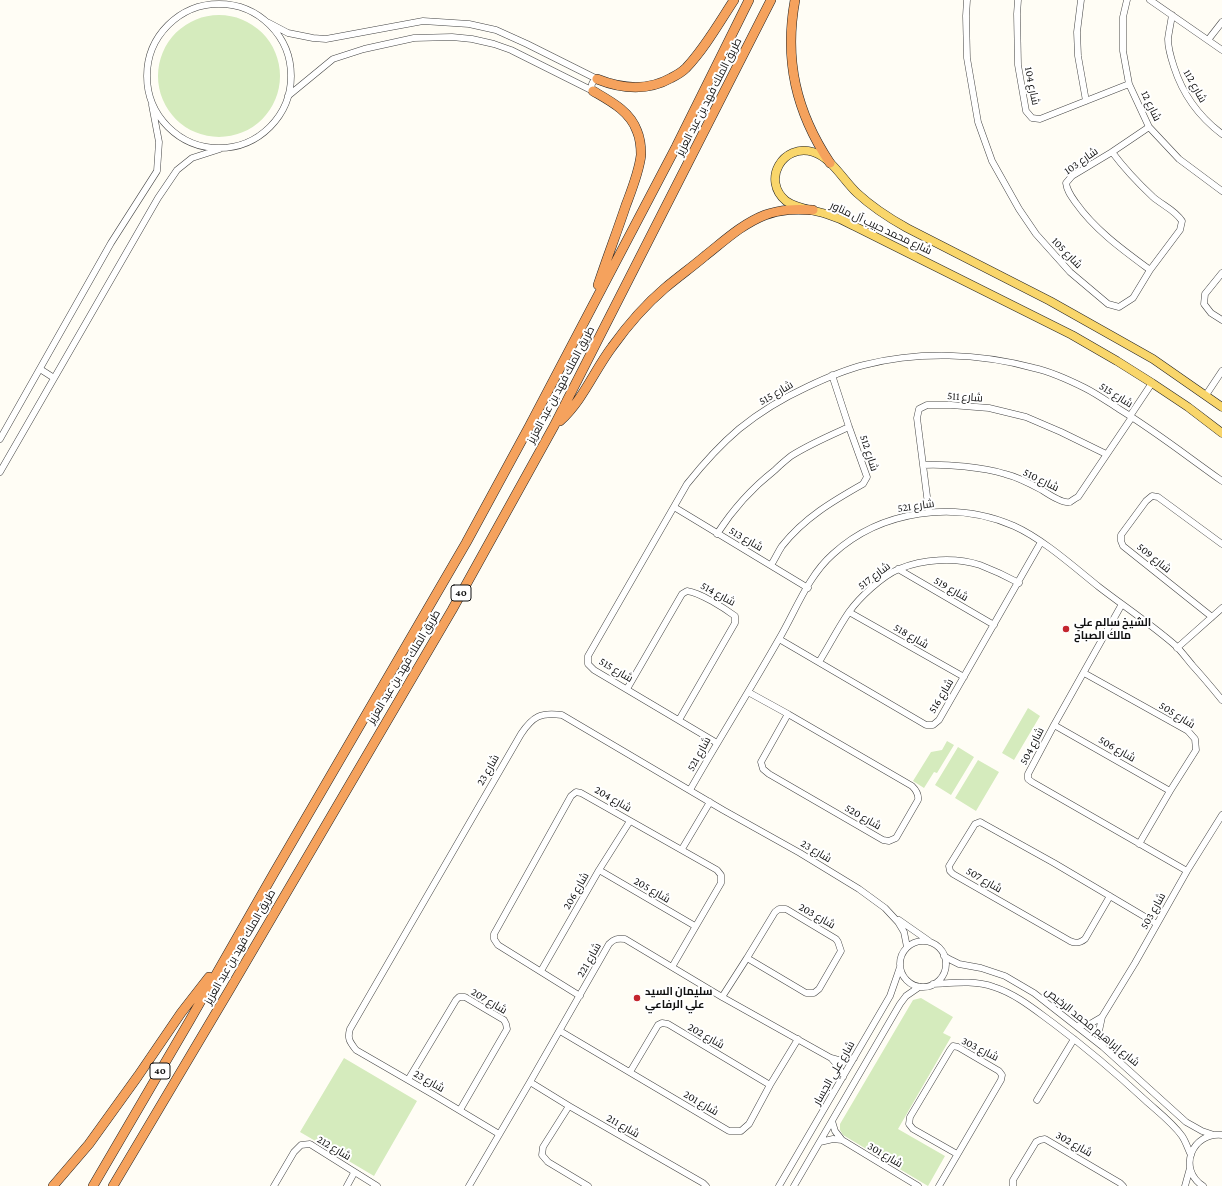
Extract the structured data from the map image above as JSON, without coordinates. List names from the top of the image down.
{
  "streets": {
    "highway": ["طريق الملك فهد بن عبد العزيز", "40"],
    "main road": ["شارع محمد حبيب آل مناور"],
    "street": [
      "شارع 104",
      "شارع 112",
      "شارع 12",
      "شارع 103",
      "شارع 105",
      "شارع 515",
      "شارع 511",
      "شارع 512",
      "شارع 510",
      "شارع 521",
      "شارع 513",
      "شارع 509",
      "شارع 517",
      "شارع 519",
      "شارع 514",
      "شارع 518",
      "شارع 516",
      "شارع 505",
      "شارع 504",
      "شارع 506",
      "شارع 23",
      "شارع 204",
      "شارع 520",
      "شارع 507",
      "شارع 205",
      "شارع 206",
      "شارع 503",
      "شارع 203",
      "شارع 221",
      "شارع 207",
      "شارع إبراهيم محمد الرخيص",
      "شارع 202",
      "شارع 303",
      "شارع علي الجسار",
      "شارع 201",
      "شارع 211",
      "شارع 302",
      "شارع 212",
      "شارع 301"
    ]
  },
  "crossings": [
    ["شارع 104", "شارع 12"],
    ["شارع 12", "شارع 103"],
    ["شارع 103", "شارع 105"],
    ["شارع محمد حبيب آل مناور", "شارع 510"],
    ["شارع 515", "شارع 510"],
    ["شارع 515", "شارع 521"],
    ["شارع 515", "شارع 513"],
    ["شارع 515", "شارع 514"],
    ["شارع 511", "شارع 510"],
    ["شارع 511", "شارع 521"],
    ["شارع 512", "شارع 513"],
    ["شارع 521", "شارع 513"],
    ["شارع 521", "شارع 516"],
    ["شارع 521", "شارع 504"],
    ["شارع 521", "شارع 23"],
    ["شارع 521", "شارع 520"],
    ["شارع 517", "شارع 519"],
    ["شارع 517", "شارع 518"],
    ["شارع 517", "شارع 516"],
    ["شارع 519", "شارع 516"],
    ["شارع 518", "شارع 516"],
    ["شارع 505", "شارع 504"],
    ["شارع 505", "شارع 506"],
    ["شارع 504", "شارع 506"],
    ["شارع 504", "شارع 503"],
    ["شارع 23", "شارع 221"],
    ["شارع 23", "شارع 207"],
    ["شارع 23", "شارع إبراهيم محمد الرخيص"],
    ["شارع 23", "شارع علي الجسار"],
    ["شارع 204", "شارع 205"],
    ["شارع 204", "شارع 206"],
    ["شارع 204", "شارع 221"],
    ["شارع 507", "شارع 503"],
    ["شارع 205", "شارع 206"],
    ["شارع 503", "شارع إبراهيم محمد الرخيص"],
    ["شارع 203", "شارع 221"],
    ["شارع 221", "شارع علي الجسار"],
    ["شارع 221", "شارع 201"],
    ["شارع 221", "شارع 211"],
    ["شارع إبراهيم محمد الرخيص", "شارع علي الجسار"],
    ["شارع 202", "شارع 201"],
    ["شارع علي الجسار", "شارع 301"]
  ],
  "places": ["الشيخ سالم علي مالك الصباح", "سليمان السيد علي الرفاعي"]
}
